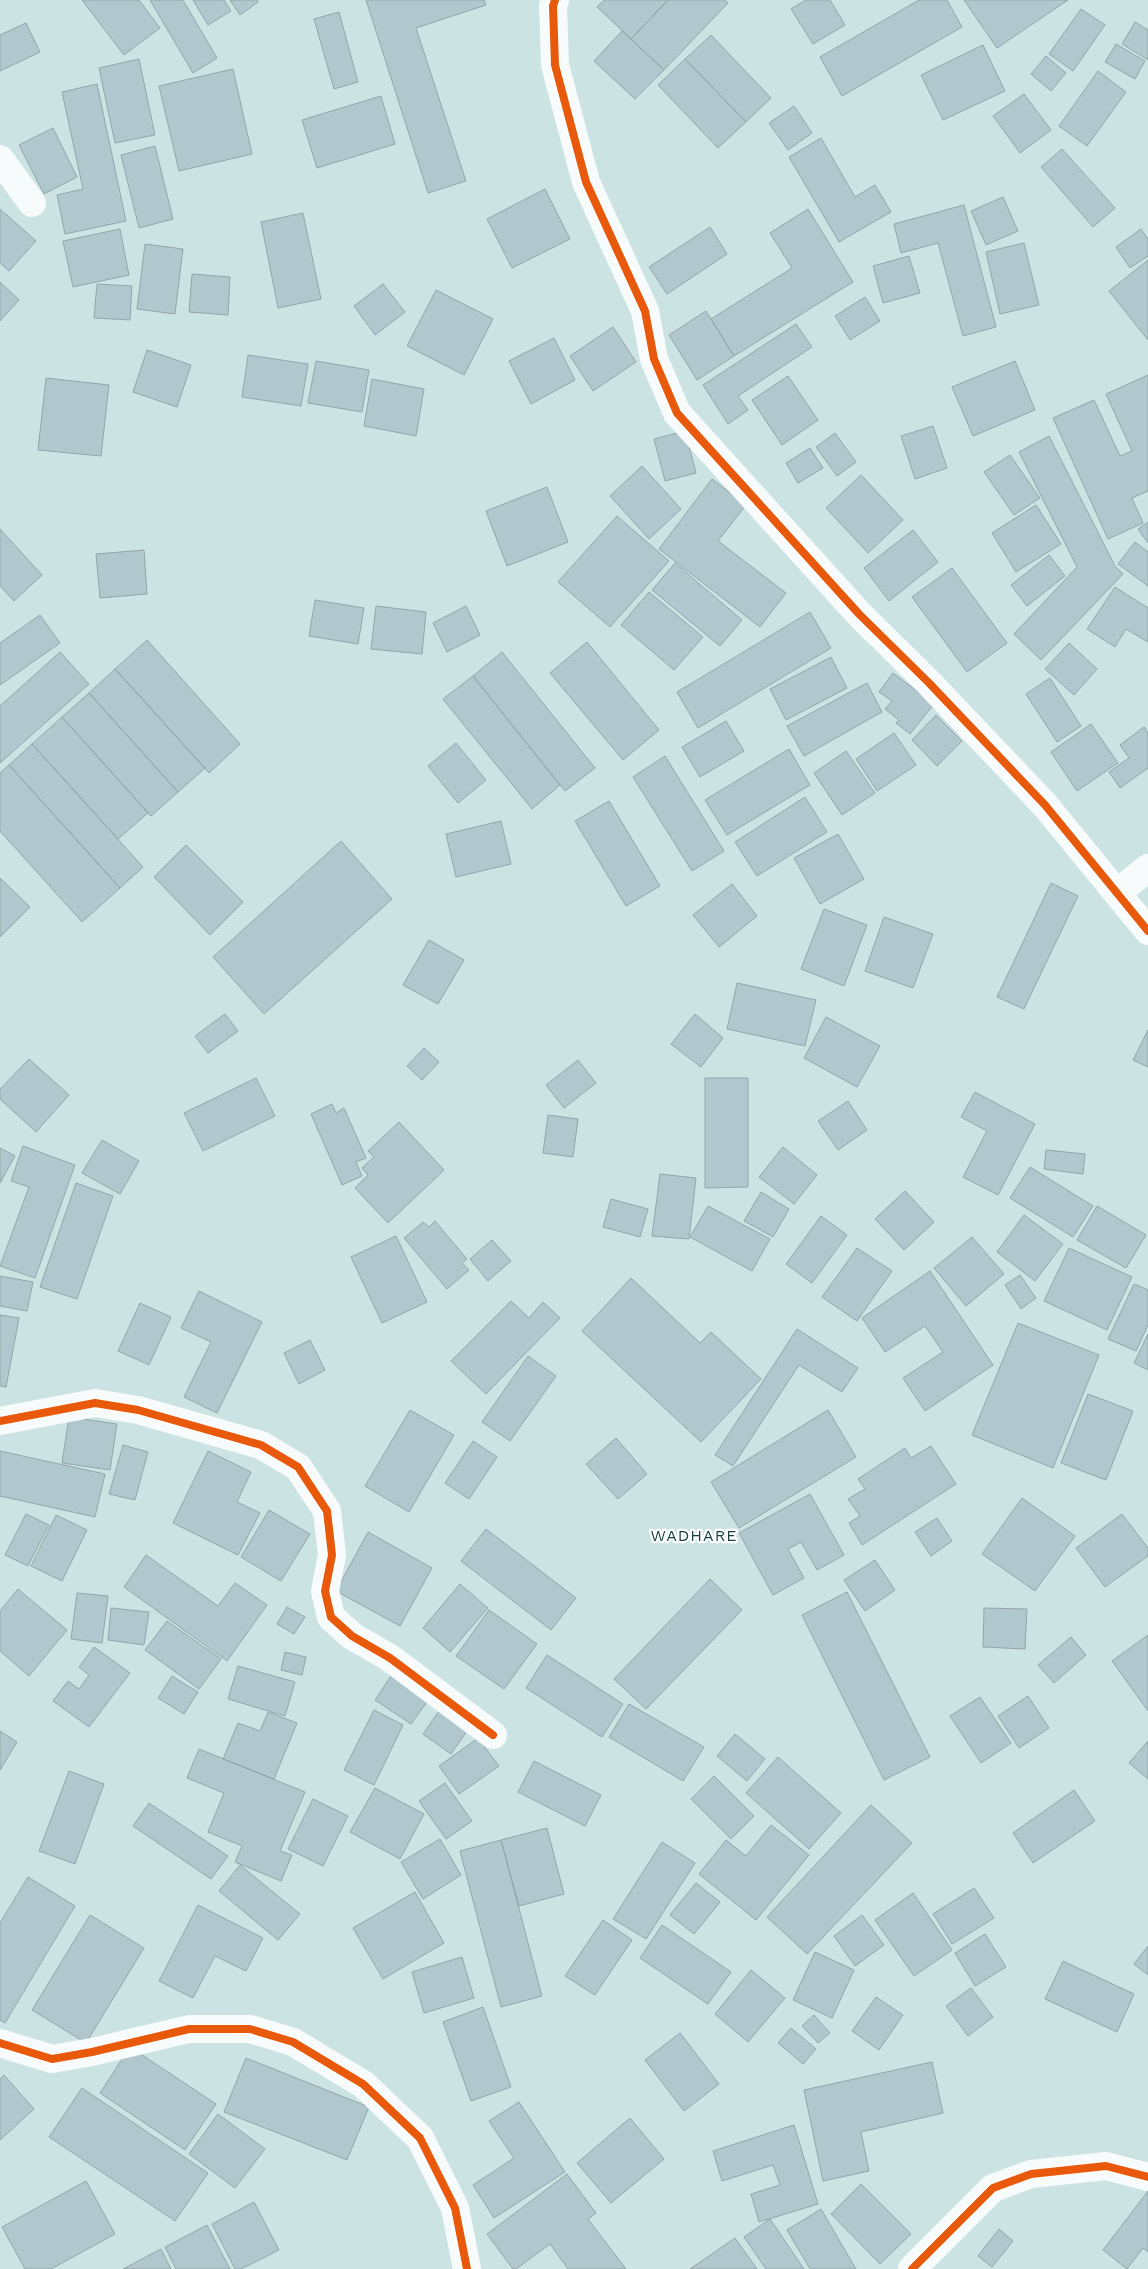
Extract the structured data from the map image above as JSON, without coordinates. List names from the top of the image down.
{
  "districts": ["WADHARE"]
}
